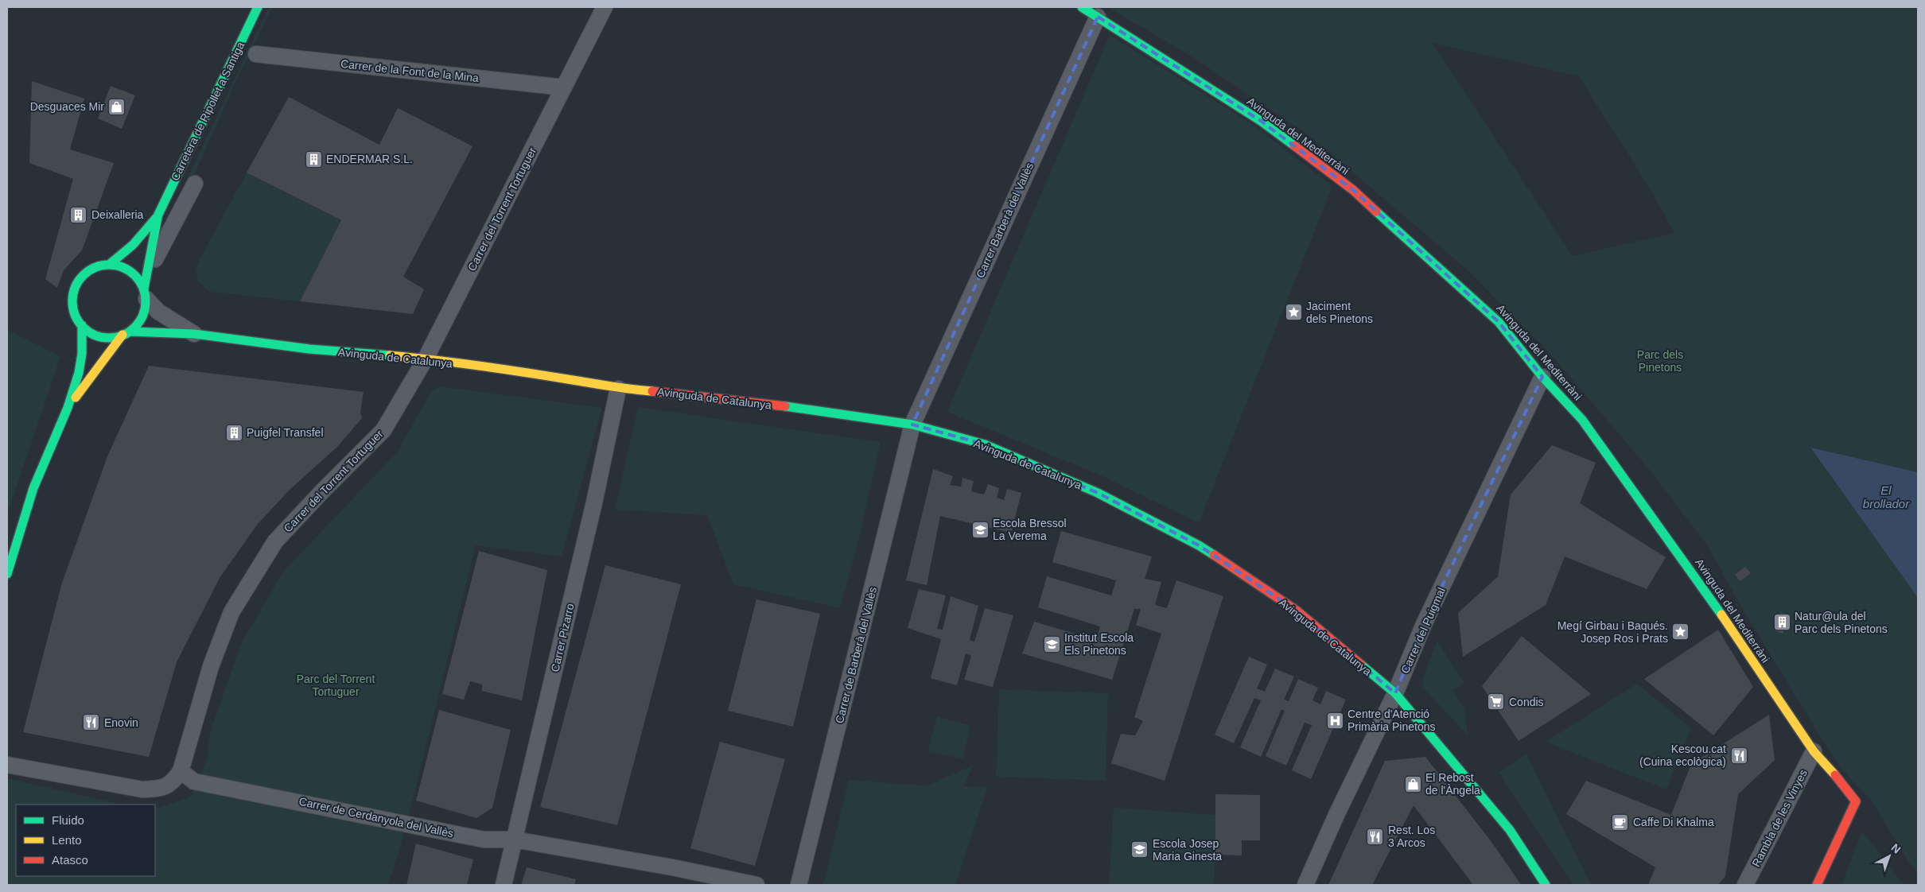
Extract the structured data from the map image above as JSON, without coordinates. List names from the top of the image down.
{
  "streets": {
    "street": [
      "Carrer de la Font de la Mina",
      "Carretera de Ripollet a Santiga",
      "Avinguda del Mediterràni",
      "Carrer del Torrent Tortuguer",
      "Carrer Barberà del Vallès",
      "Avinguda de Catalunya",
      "Carrer del Puigmal",
      "Carrer Pizarro",
      "Carrer de Barberà del Vallès",
      "Carrer de Cerdanyola del Vallès",
      "Rambla de les Vinyes"
    ]
  },
  "crossings": [
    ["Carrer de la Font de la Mina", "Carrer del Torrent Tortuguer"],
    ["Carretera de Ripollet a Santiga", "Avinguda de Catalunya"],
    ["Avinguda del Mediterràni", "Carrer Barberà del Vallès"],
    ["Avinguda del Mediterràni", "Carrer del Puigmal"],
    ["Avinguda del Mediterràni", "Rambla de les Vinyes"],
    ["Carrer del Torrent Tortuguer", "Avinguda de Catalunya"],
    ["Carrer del Torrent Tortuguer", "Carrer de Cerdanyola del Vallès"],
    ["Carrer Barberà del Vallès", "Avinguda de Catalunya"],
    ["Carrer Barberà del Vallès", "Carrer de Barberà del Vallès"],
    ["Avinguda de Catalunya", "Carrer del Puigmal"],
    ["Avinguda de Catalunya", "Carrer Pizarro"],
    ["Avinguda de Catalunya", "Carrer de Barberà del Vallès"],
    ["Carrer Pizarro", "Carrer de Cerdanyola del Vallès"]
  ],
  "water": ["El brollador"],
  "parks": ["Parc dels Pinetons", "Parc del Torrent Tortuguer"],
  "places": {
    "shop": ["Desguaces Mir", "El Rebost de l'Àngela"],
    "building": [
      "ENDERMAR S.L.",
      "Deixalleria",
      "Puigfel Transfel",
      "Natur@ula del Parc dels Pinetons"
    ],
    "place": ["Jaciment dels Pinetons", "Megí Girbau i Baqués. Josep Ros i Prats"],
    "school or university": ["Escola Bressol La Verema", "Institut Escola Els Pinetons", "Escola Josep Maria Ginesta"],
    "supermarket": ["Condis"],
    "hospital": ["Centre d'Atenció Primària Pinetons"],
    "restaurant": ["Enovin", "Kescou.cat (Cuina ecològica)", "Rest. Los 3 Arcos"],
    "cafe": ["Caffe Di Khalma"]
  },
  "legend": ["Fluido", "Lento", "Atasco"],
  "north": "top right"
}
